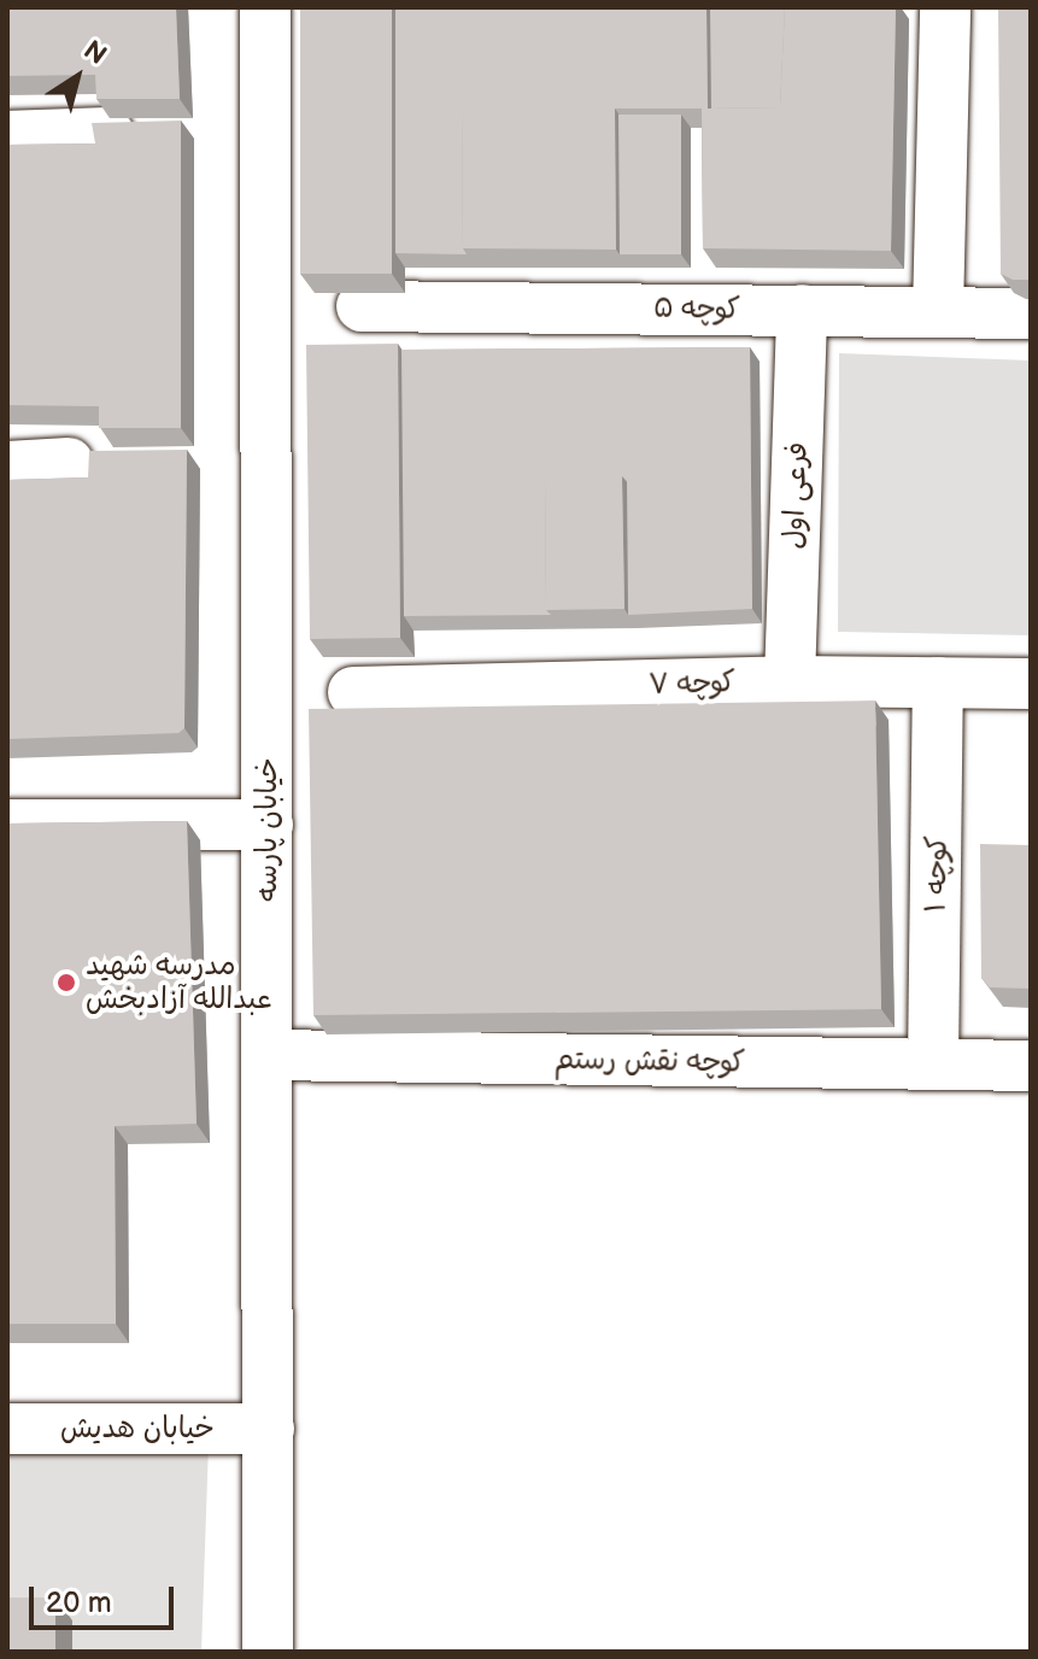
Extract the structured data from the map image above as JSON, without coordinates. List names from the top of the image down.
{
  "streets": {
    "street": [
      "کوچه ۵",
      "فرعی اول",
      "کوچه ۷",
      "خیابان پارسه",
      "کوچه ۱",
      "کوچه نقش رستم",
      "خیابان هدیش"
    ]
  },
  "crossings": [
    ["کوچه ۵", "فرعی اول"],
    ["فرعی اول", "کوچه ۷"],
    ["کوچه ۷", "کوچه ۱"],
    ["خیابان پارسه", "کوچه نقش رستم"],
    ["خیابان پارسه", "خیابان هدیش"],
    ["کوچه ۱", "کوچه نقش رستم"]
  ],
  "places": ["مدرسه شهید عبدالله آزادبخش"],
  "scale_bar": "20 m",
  "north": "top right"
}
